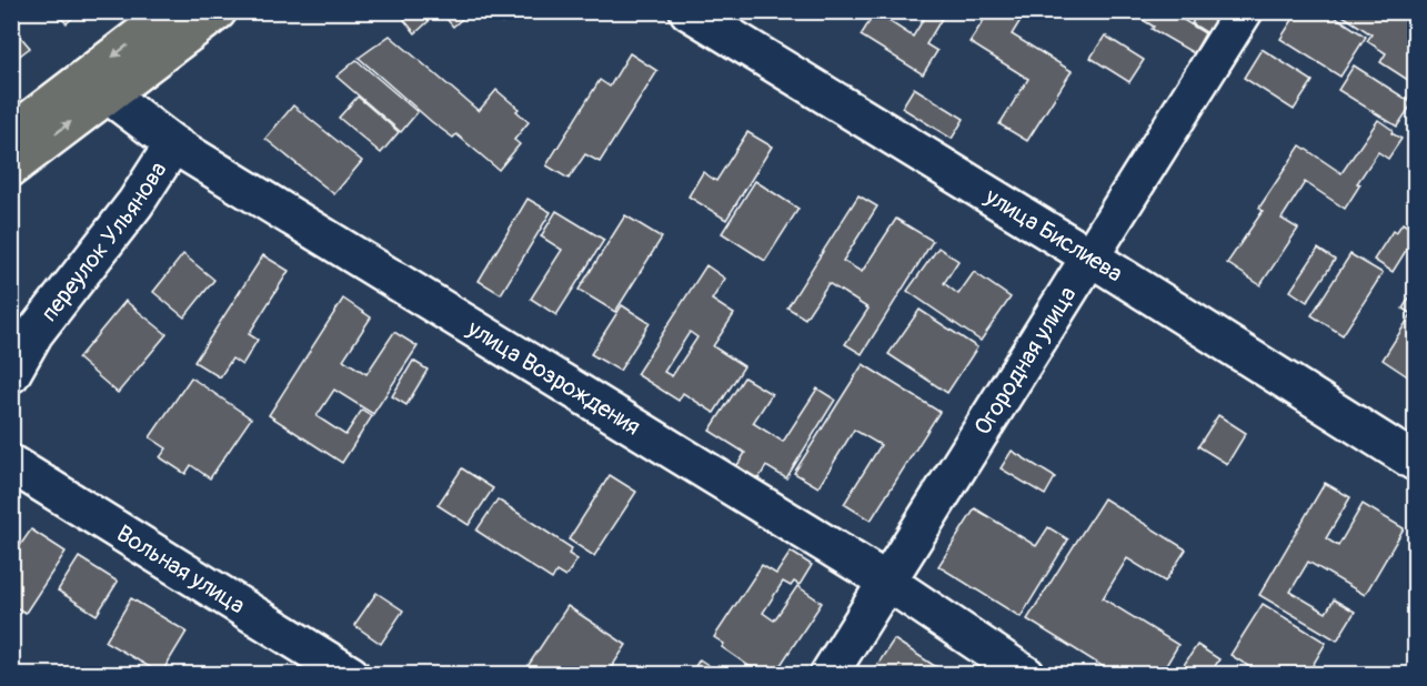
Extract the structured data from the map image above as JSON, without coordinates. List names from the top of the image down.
{
  "streets": {
    "street": [
      "улица Бислиева",
      "переулок Ульянова",
      "Огородная улица",
      "улица Возрождения",
      "Вольная улица"
    ]
  },
  "crossings": [
    ["улица Бислиева", "Огородная улица"],
    ["переулок Ульянова", "улица Возрождения"],
    ["Огородная улица", "улица Возрождения"]
  ]
}
